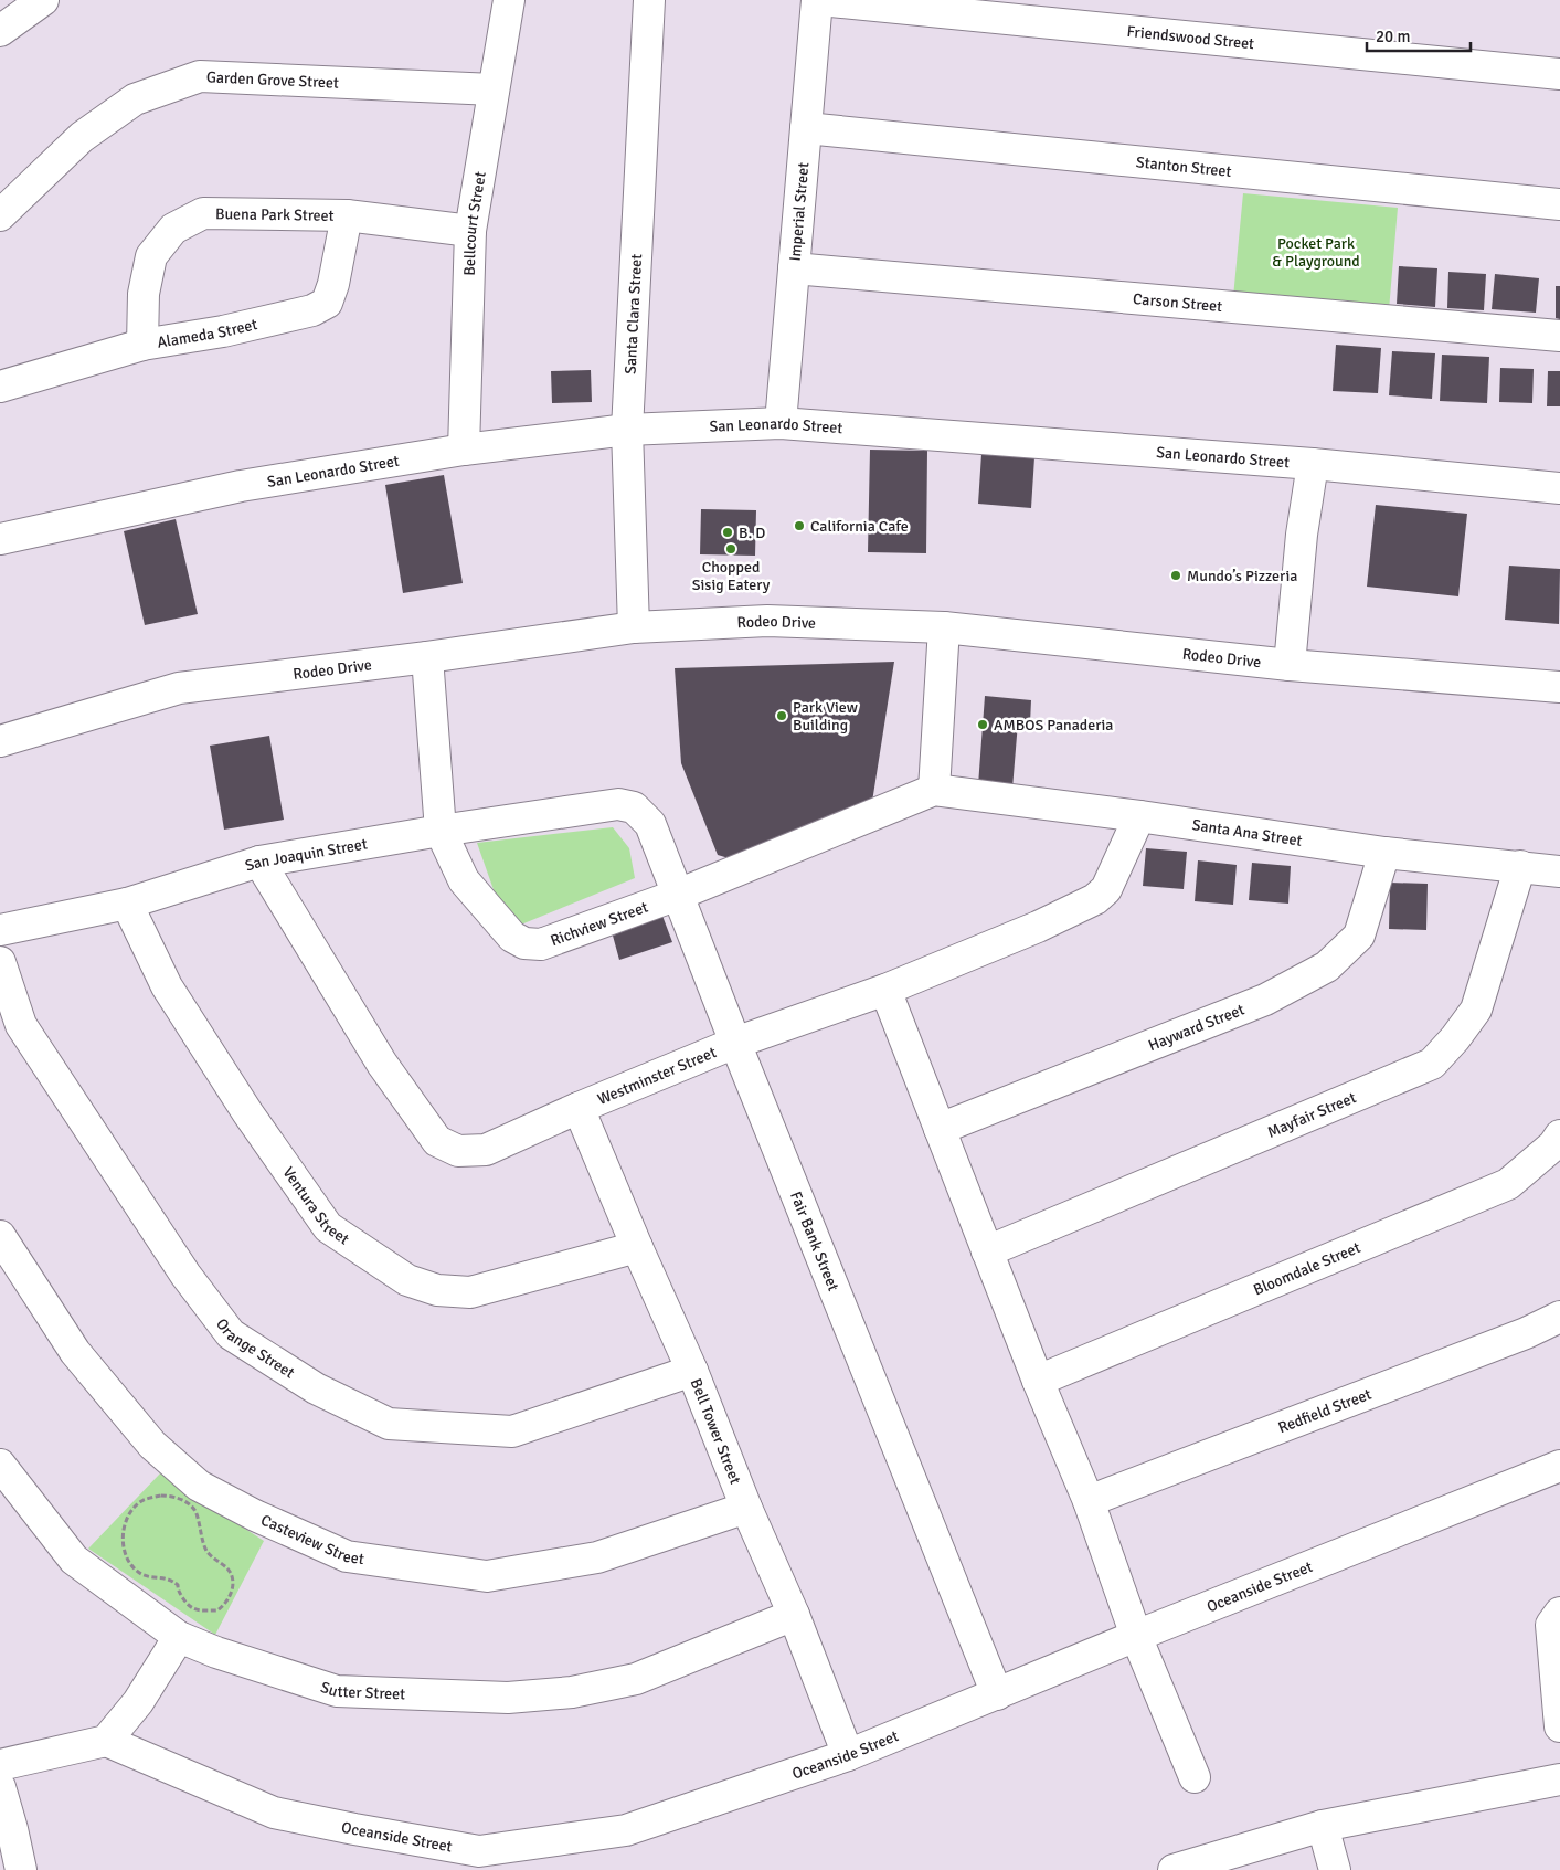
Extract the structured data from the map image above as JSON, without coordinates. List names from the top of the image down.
{
  "streets": {
    "street": [
      "Friendswood Street",
      "Garden Grove Street",
      "Stanton Street",
      "Imperial Street",
      "Buena Park Street",
      "Bellcourt Street",
      "Carson Street",
      "Santa Clara Street",
      "Alameda Street",
      "San Leonardo Street",
      "Rodeo Drive",
      "Santa Ana Street",
      "San Joaquin Street",
      "Richview Street",
      "Hayward Street",
      "Westminster Street",
      "Mayfair Street",
      "Ventura Street",
      "Fair Bank Street",
      "Bloomdale Street",
      "Orange Street",
      "Redfield Street",
      "Bell Tower Street",
      "Casteview Street",
      "Oceanside Street",
      "Sutter Street"
    ]
  },
  "crossings": [
    ["Friendswood Street", "Imperial Street"],
    ["Garden Grove Street", "Bellcourt Street"],
    ["Stanton Street", "Imperial Street"],
    ["Imperial Street", "Carson Street"],
    ["Imperial Street", "San Leonardo Street"],
    ["Buena Park Street", "Bellcourt Street"],
    ["Buena Park Street", "Alameda Street"],
    ["Bellcourt Street", "San Leonardo Street"],
    ["Santa Clara Street", "San Leonardo Street"],
    ["Santa Clara Street", "Rodeo Drive"],
    ["Rodeo Drive", "Richview Street"],
    ["Santa Ana Street", "Richview Street"],
    ["Santa Ana Street", "Hayward Street"],
    ["Santa Ana Street", "Westminster Street"],
    ["Santa Ana Street", "Mayfair Street"],
    ["San Joaquin Street", "Richview Street"],
    ["San Joaquin Street", "Westminster Street"],
    ["San Joaquin Street", "Ventura Street"],
    ["San Joaquin Street", "Fair Bank Street"],
    ["Richview Street", "Fair Bank Street"],
    ["Westminster Street", "Fair Bank Street"],
    ["Westminster Street", "Bell Tower Street"],
    ["Ventura Street", "Bell Tower Street"],
    ["Fair Bank Street", "Oceanside Street"],
    ["Orange Street", "Bell Tower Street"],
    ["Bell Tower Street", "Casteview Street"],
    ["Bell Tower Street", "Oceanside Street"],
    ["Bell Tower Street", "Sutter Street"]
  ],
  "parks": ["Pocket Park & Playground"],
  "places": [
    "California Cafe",
    "B. D",
    "Chopped Sisig Eatery",
    "Mundo’s Pizzeria",
    "Park View Building",
    "AMBOS Panaderia"
  ],
  "scale_bar": "20 m"
}
